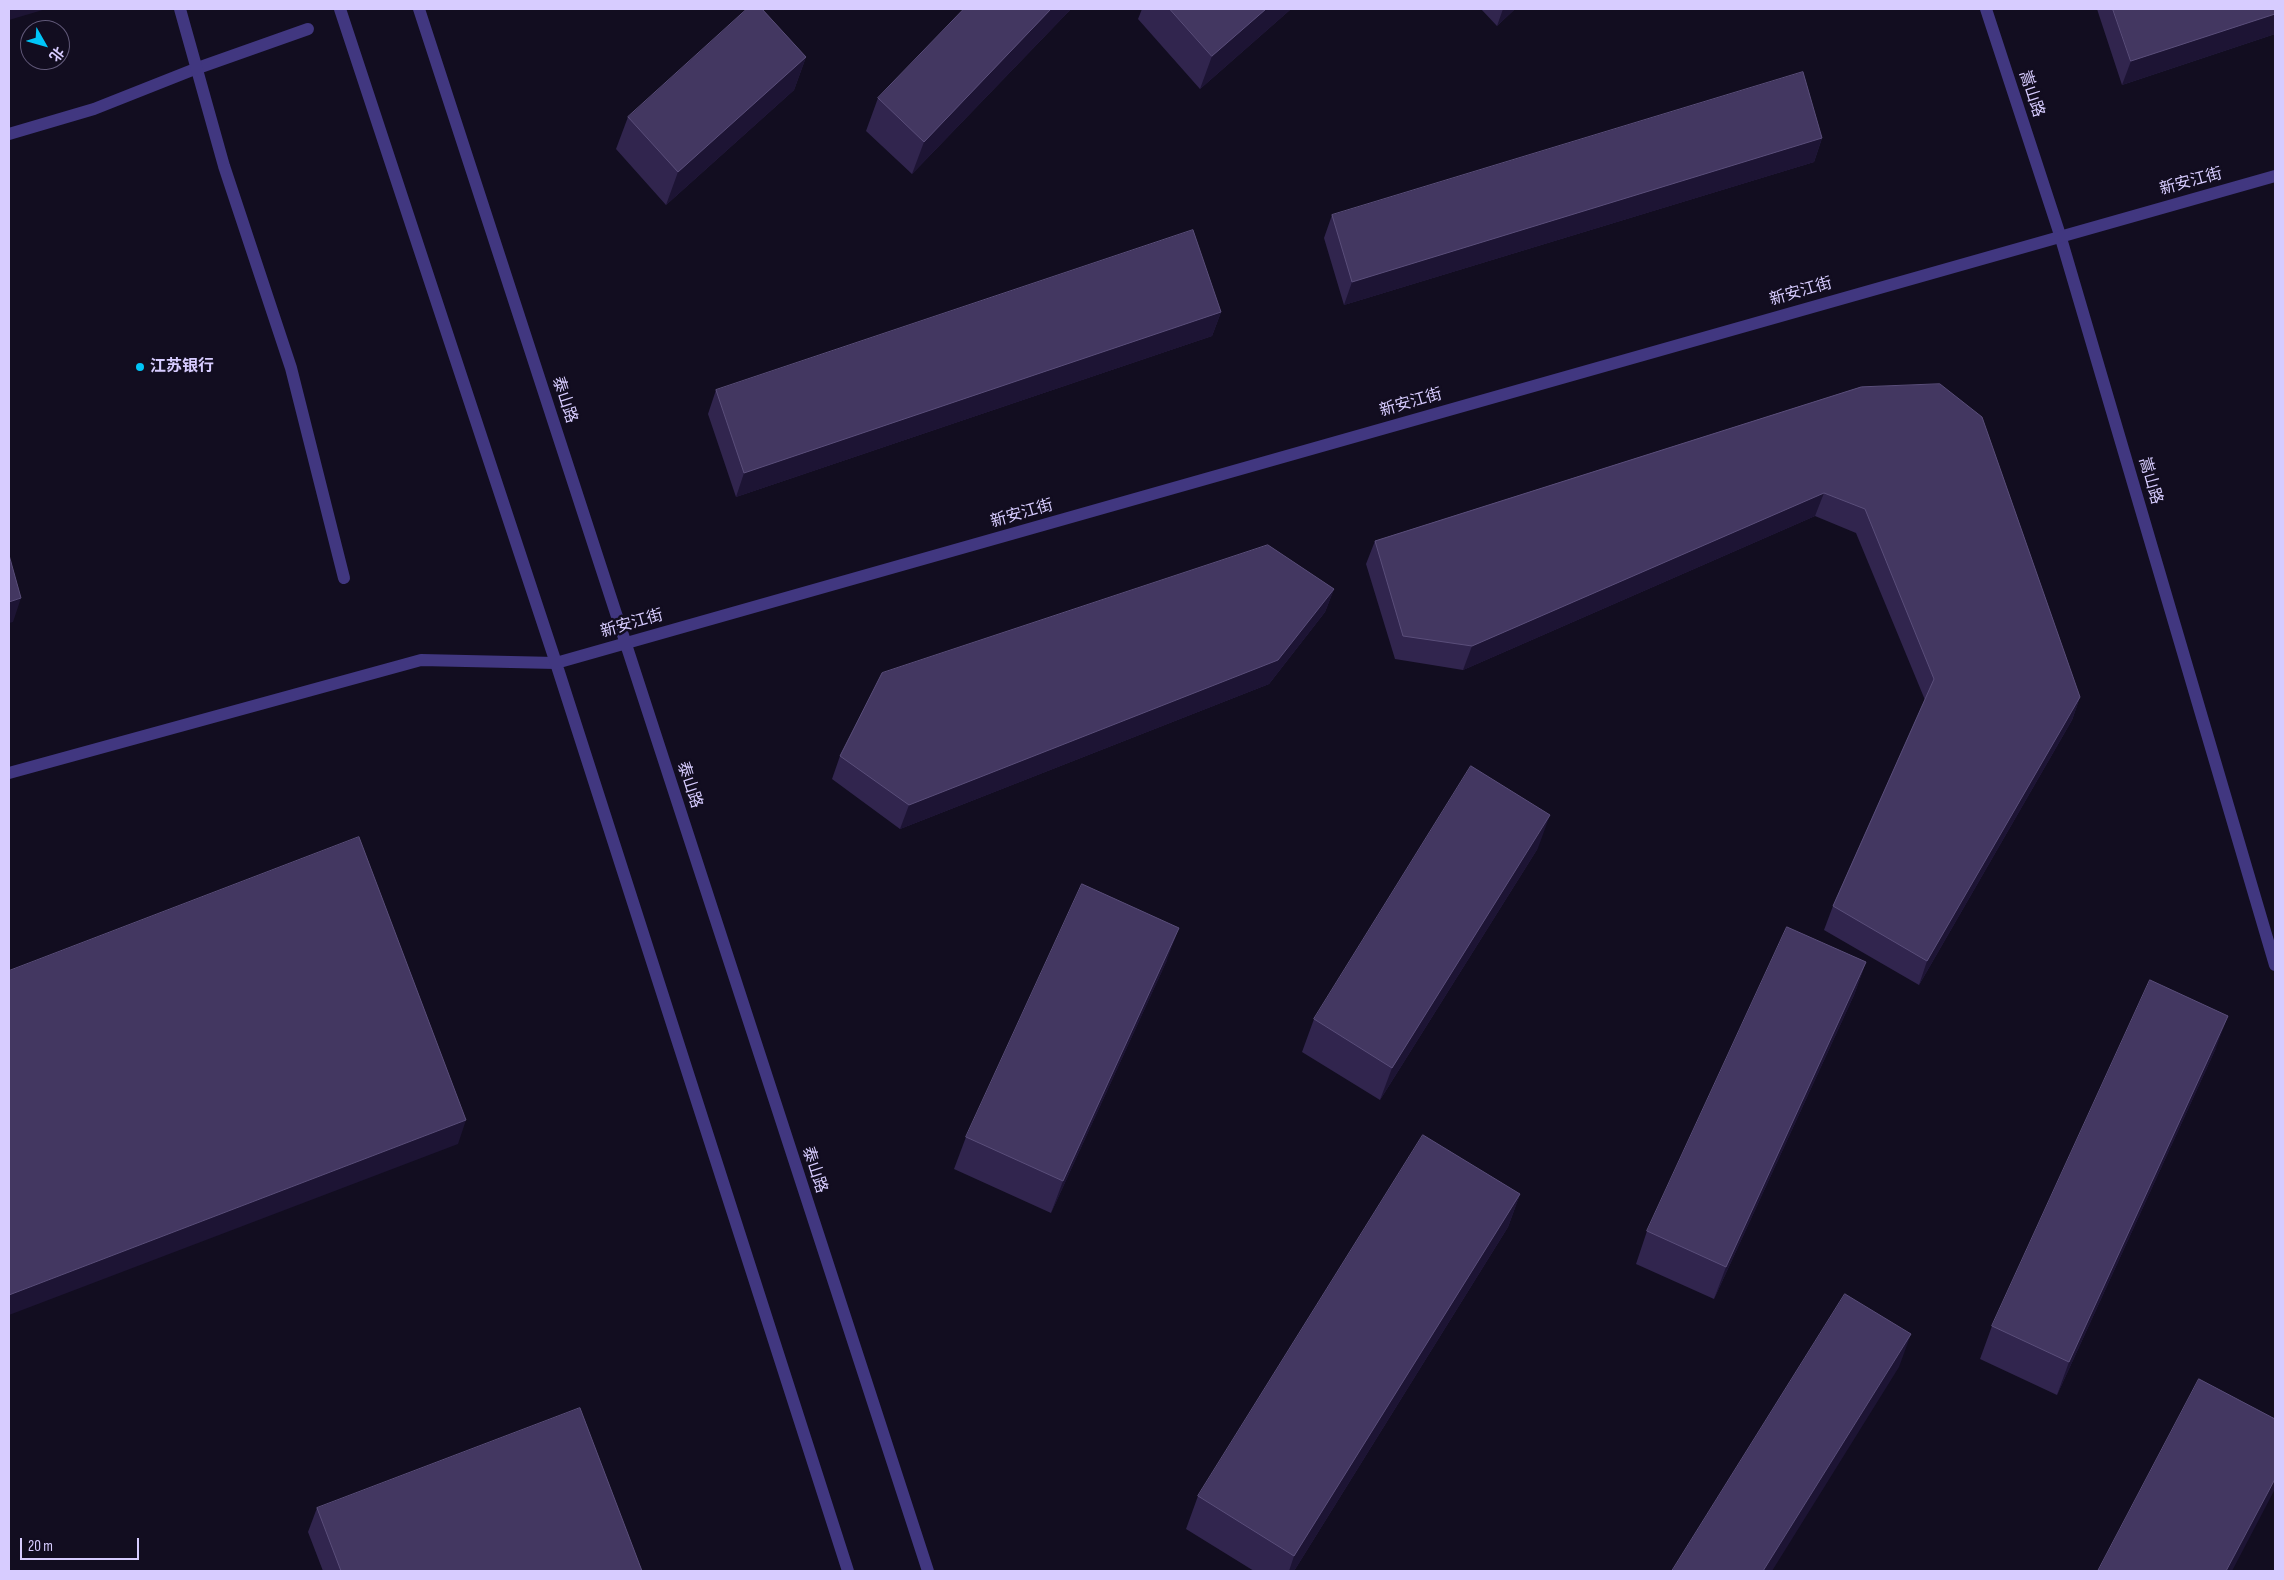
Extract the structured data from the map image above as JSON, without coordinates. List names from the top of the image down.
{
  "streets": {
    "street": ["嵩山路", "新安江街", "泰山路"]
  },
  "crossings": [
    ["嵩山路", "新安江街"],
    ["新安江街", "泰山路"]
  ],
  "places": ["江苏银行"],
  "scale_bar": "20 m",
  "north": "bottom right"
}
